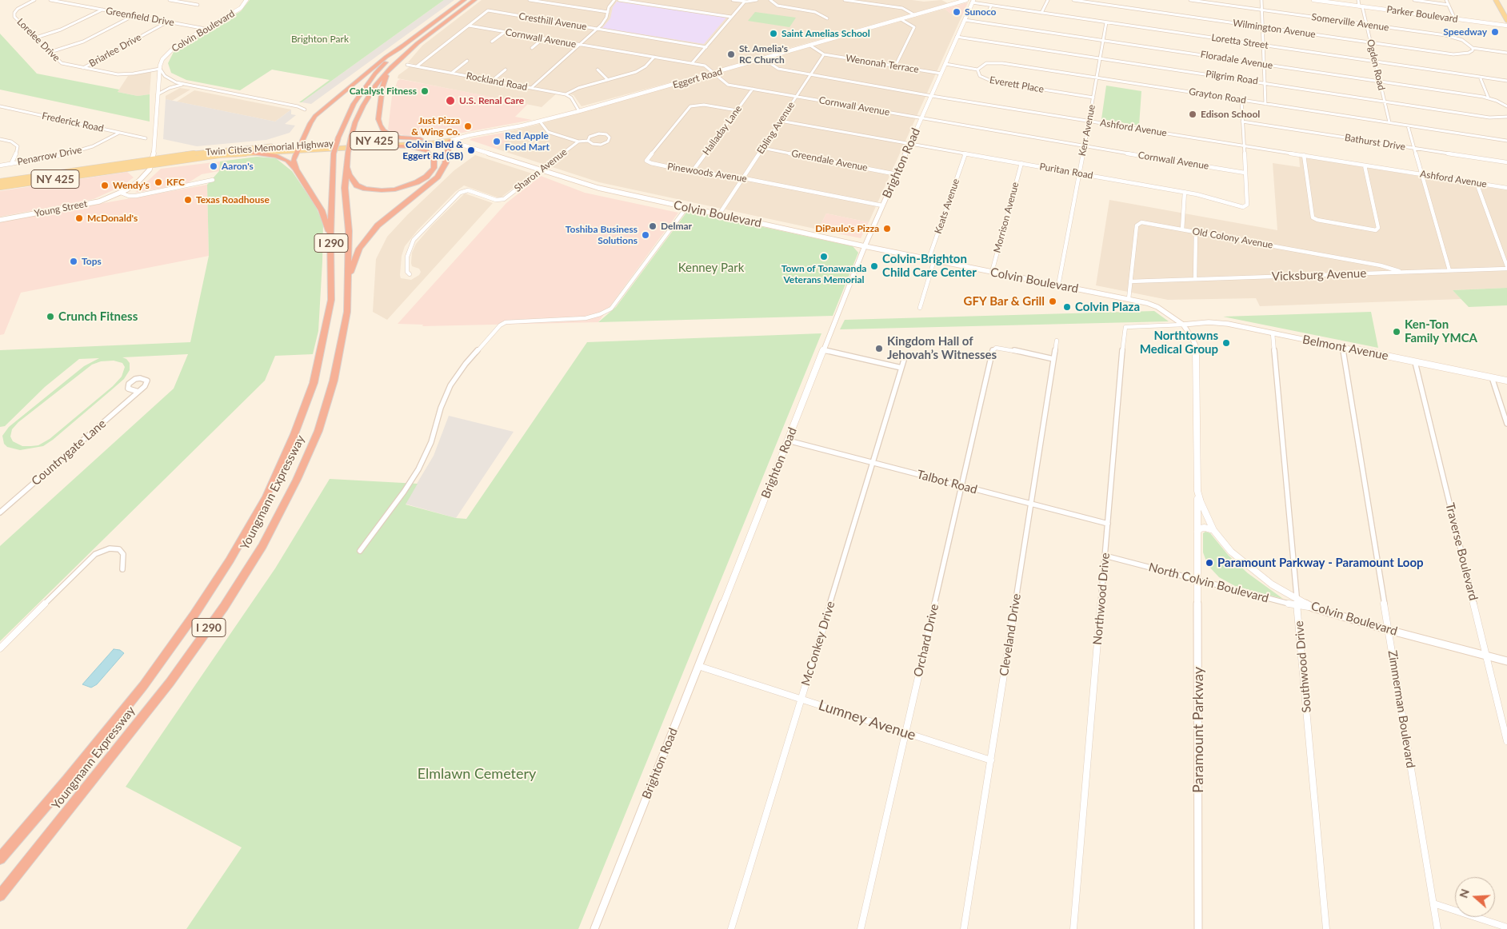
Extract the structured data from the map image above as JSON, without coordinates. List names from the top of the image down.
{
  "streets": {
    "highway": ["I 290", "Youngmann Expressway"],
    "main road": ["NY 425", "Twin Cities Memorial Highway"],
    "street": [
      "Parker Boulevard",
      "Greenfield Drive",
      "Cresthill Avenue",
      "Somerville Avenue",
      "Wilmington Avenue",
      "Colvin Boulevard",
      "Cornwall Avenue",
      "Lorelee Drive",
      "Loretta Street",
      "Briarlee Drive",
      "Floradale Avenue",
      "Wenonah Terrace",
      "Ogden Road",
      "Pilgrim Road",
      "Eggert Road",
      "Rockland Road",
      "Everett Place",
      "Grayton Road",
      "Frederick Road",
      "Ebling Avenue",
      "Ashford Avenue",
      "Halladay Lane",
      "Kerr Avenue",
      "Bathurst Drive",
      "Penarrow Drive",
      "Greendale Avenue",
      "Brighton Road",
      "Sharon Avenue",
      "Puritan Road",
      "Pinewoods Avenue",
      "Keats Avenue",
      "Young Street",
      "Morrison Avenue",
      "Old Colony Avenue",
      "Vicksburg Avenue",
      "Belmont Avenue",
      "Countrygate Lane",
      "Talbot Road",
      "Traverse Boulevard",
      "North Colvin Boulevard",
      "Northwood Drive",
      "Cleveland Drive",
      "Orchard Drive",
      "McConkey Drive",
      "Southwood Drive",
      "Zimmerman Boulevard",
      "Lumney Avenue",
      "Paramount Parkway"
    ]
  },
  "crossings": [
    ["Parker Boulevard", "Ogden Road"],
    ["Greenfield Drive", "Colvin Boulevard"],
    ["Greenfield Drive", "Briarlee Drive"],
    ["Cresthill Avenue", "Cornwall Avenue"],
    ["Cresthill Avenue", "Rockland Road"],
    ["Somerville Avenue", "Wilmington Avenue"],
    ["Somerville Avenue", "Ogden Road"],
    ["Wilmington Avenue", "Ogden Road"],
    ["Colvin Boulevard", "Lorelee Drive"],
    ["Colvin Boulevard", "Eggert Road"],
    ["Colvin Boulevard", "Ebling Avenue"],
    ["Colvin Boulevard", "Kerr Avenue"],
    ["Colvin Boulevard", "Twin Cities Memorial Highway"],
    ["Colvin Boulevard", "Brighton Road"],
    ["Colvin Boulevard", "Sharon Avenue"],
    ["Colvin Boulevard", "Keats Avenue"],
    ["Colvin Boulevard", "Young Street"],
    ["Colvin Boulevard", "Morrison Avenue"],
    ["Colvin Boulevard", "Old Colony Avenue"],
    ["Colvin Boulevard", "Belmont Avenue"],
    ["Colvin Boulevard", "Traverse Boulevard"],
    ["Colvin Boulevard", "North Colvin Boulevard"],
    ["Colvin Boulevard", "Northwood Drive"],
    ["Colvin Boulevard", "Southwood Drive"],
    ["Colvin Boulevard", "Zimmerman Boulevard"],
    ["Colvin Boulevard", "Paramount Parkway"],
    ["Cornwall Avenue", "Eggert Road"],
    ["Cornwall Avenue", "Ebling Avenue"],
    ["Cornwall Avenue", "Halladay Lane"],
    ["Cornwall Avenue", "Kerr Avenue"],
    ["Cornwall Avenue", "Brighton Road"],
    ["Cornwall Avenue", "Puritan Road"],
    ["Lorelee Drive", "Briarlee Drive"],
    ["Loretta Street", "Ogden Road"],
    ["Loretta Street", "Kerr Avenue"],
    ["Loretta Street", "Brighton Road"],
    ["Floradale Avenue", "Ogden Road"],
    ["Floradale Avenue", "Kerr Avenue"],
    ["Floradale Avenue", "Brighton Road"],
    ["Wenonah Terrace", "Ebling Avenue"],
    ["Wenonah Terrace", "Brighton Road"],
    ["Ogden Road", "Pilgrim Road"],
    ["Ogden Road", "Grayton Road"],
    ["Pilgrim Road", "Kerr Avenue"],
    ["Pilgrim Road", "Brighton Road"],
    ["Eggert Road", "Ashford Avenue"],
    ["Eggert Road", "Twin Cities Memorial Highway"],
    ["Everett Place", "Grayton Road"],
    ["Everett Place", "Kerr Avenue"],
    ["Everett Place", "Brighton Road"],
    ["Grayton Road", "Kerr Avenue"],
    ["Grayton Road", "Puritan Road"],
    ["Frederick Road", "Penarrow Drive"],
    ["Ebling Avenue", "Ashford Avenue"],
    ["Ebling Avenue", "Greendale Avenue"],
    ["Ebling Avenue", "Puritan Road"],
    ["Ebling Avenue", "Pinewoods Avenue"],
    ["Ashford Avenue", "Kerr Avenue"],
    ["Ashford Avenue", "Brighton Road"],
    ["Ashford Avenue", "Puritan Road"],
    ["Halladay Lane", "Pinewoods Avenue"],
    ["Kerr Avenue", "Puritan Road"],
    ["Bathurst Drive", "Puritan Road"],
    ["Twin Cities Memorial Highway", "Young Street"],
    ["Greendale Avenue", "Brighton Road"],
    ["Brighton Road", "Puritan Road"],
    ["Brighton Road", "Pinewoods Avenue"],
    ["Brighton Road", "Talbot Road"],
    ["Brighton Road", "Lumney Avenue"],
    ["Puritan Road", "Keats Avenue"],
    ["Puritan Road", "Morrison Avenue"],
    ["Old Colony Avenue", "Vicksburg Avenue"],
    ["Belmont Avenue", "Traverse Boulevard"],
    ["Belmont Avenue", "Northwood Drive"],
    ["Belmont Avenue", "Southwood Drive"],
    ["Belmont Avenue", "Zimmerman Boulevard"],
    ["Talbot Road", "Northwood Drive"],
    ["Talbot Road", "Cleveland Drive"],
    ["Talbot Road", "Orchard Drive"],
    ["Talbot Road", "McConkey Drive"],
    ["North Colvin Boulevard", "Northwood Drive"],
    ["North Colvin Boulevard", "Southwood Drive"],
    ["North Colvin Boulevard", "Paramount Parkway"],
    ["Cleveland Drive", "Orchard Drive"],
    ["Cleveland Drive", "Lumney Avenue"],
    ["Orchard Drive", "Lumney Avenue"],
    ["McConkey Drive", "Lumney Avenue"]
  ],
  "parks": ["Brighton Park", "Kenney Park", "Elmlawn Cemetery"],
  "places": [
    "Sunoco",
    "Speedway",
    "Saint Amelias School",
    "St. Amelia's RC Church",
    "Catalyst Fitness",
    "U.S. Renal Care",
    "Edison School",
    "Just Pizza & Wing Co.",
    "Red Apple Food Mart",
    "Colvin Blvd & Eggert Rd (SB)",
    "Aaron's",
    "KFC",
    "Wendy's",
    "Texas Roadhouse",
    "McDonald's",
    "Delmar",
    "DiPaulo's Pizza",
    "Toshiba Business Solutions",
    "Town of Tonawanda Veterans Memorial",
    "Tops",
    "Colvin-Brighton Child Care Center",
    "GFY Bar & Grill",
    "Colvin Plaza",
    "Crunch Fitness",
    "Ken-Ton Family YMCA",
    "Northtowns Medical Group",
    "Kingdom Hall of Jehovah’s Witnesses",
    "Paramount Parkway - Paramount Loop"
  ],
  "north": "left"
}
